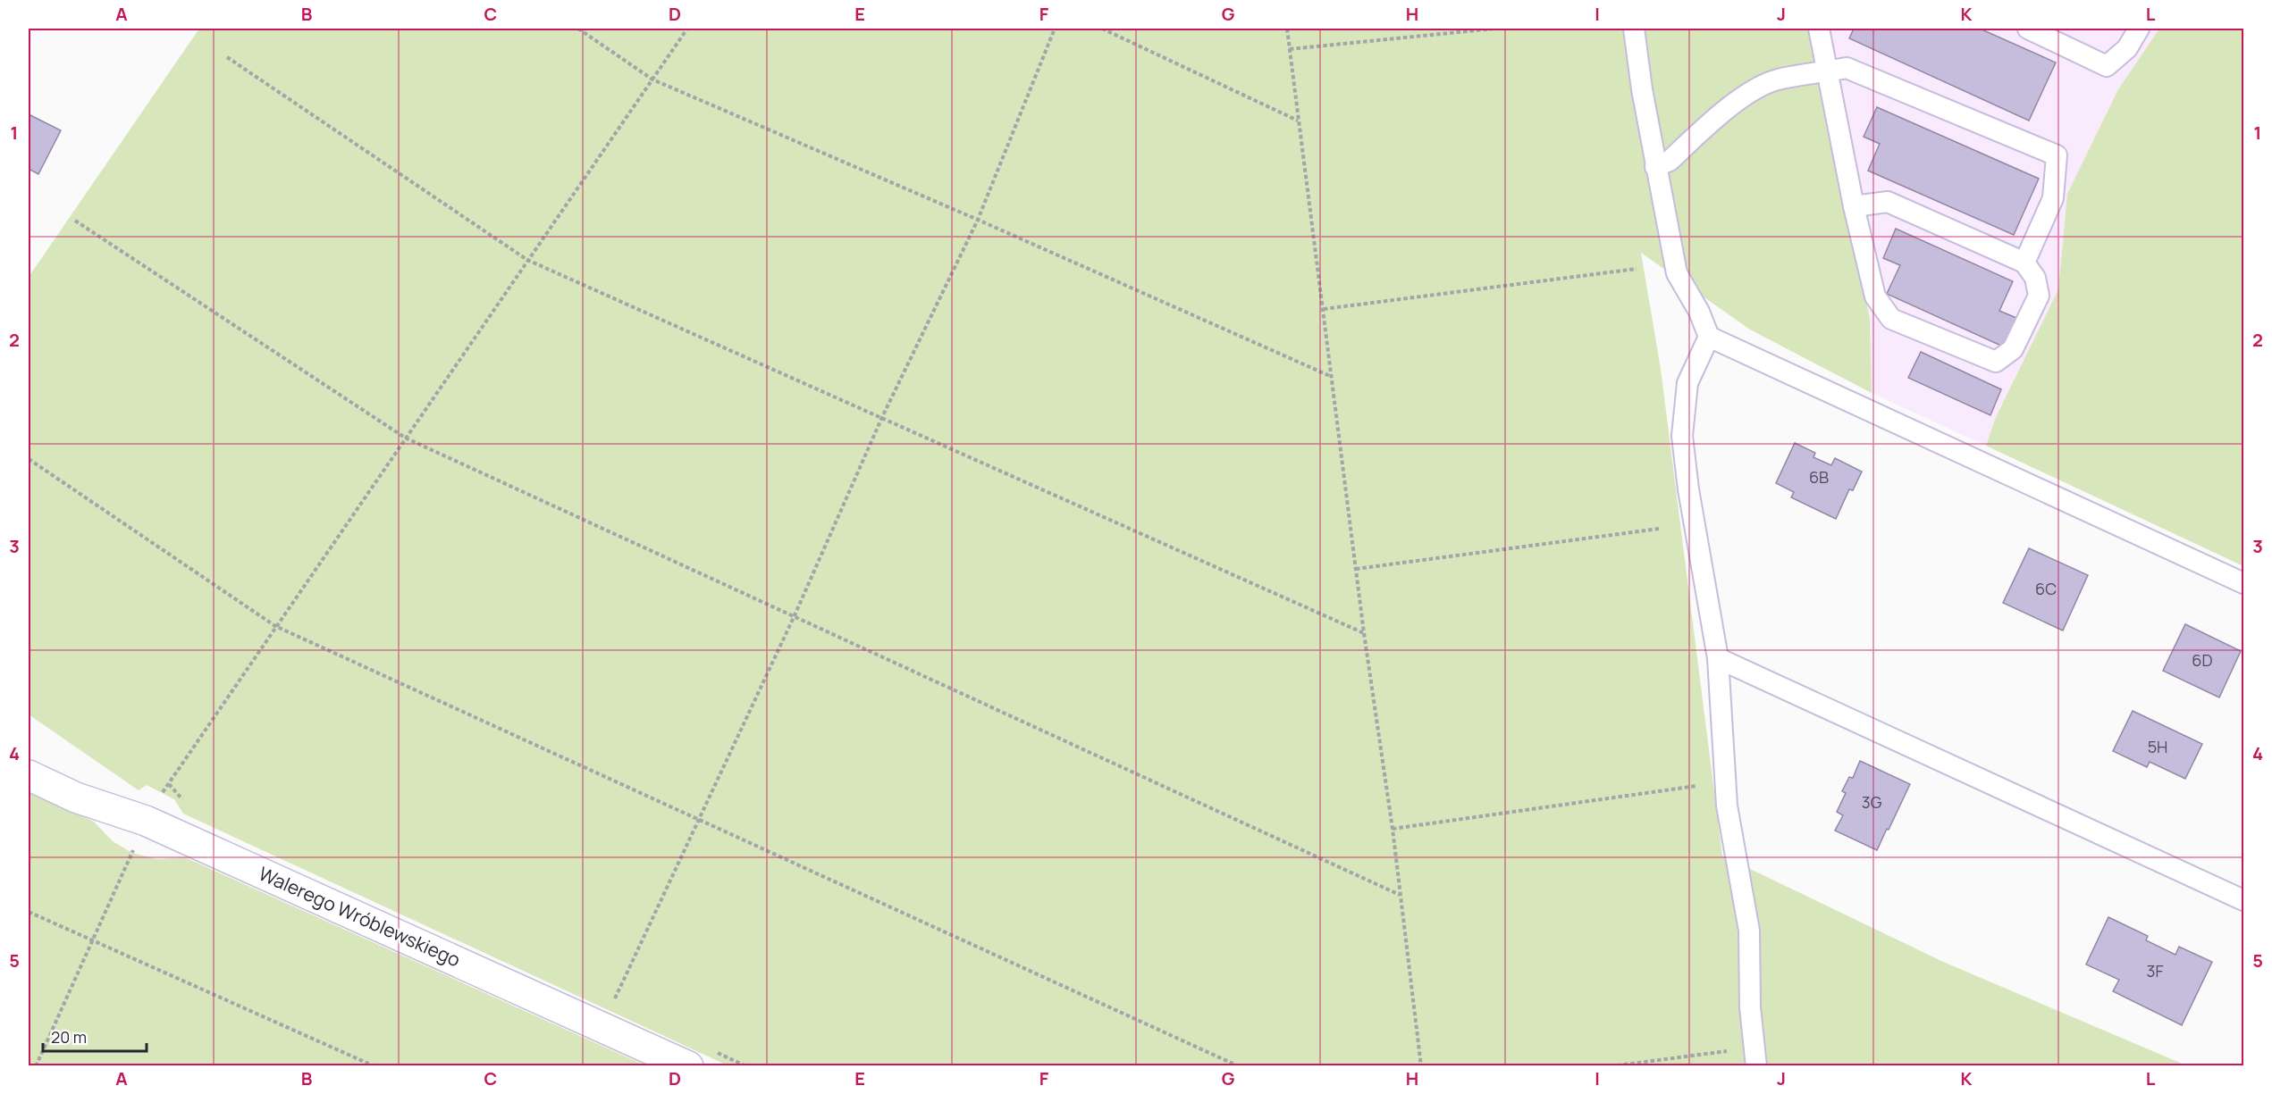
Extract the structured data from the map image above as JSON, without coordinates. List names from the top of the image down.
{
  "streets": {
    "street": ["Walerego Wróblewskiego"]
  },
  "house_numbers": [
    "6B",
    "6C",
    "6D",
    "5H",
    "3G",
    "3F"
  ],
  "scale_bar": "20 m",
  "grid": {
    "columns": [
      "A",
      "B",
      "C",
      "D",
      "E",
      "F",
      "G",
      "H",
      "I",
      "J",
      "K",
      "L"
    ],
    "rows": [
      "1",
      "2",
      "3",
      "4",
      "5"
    ]
  }
}
